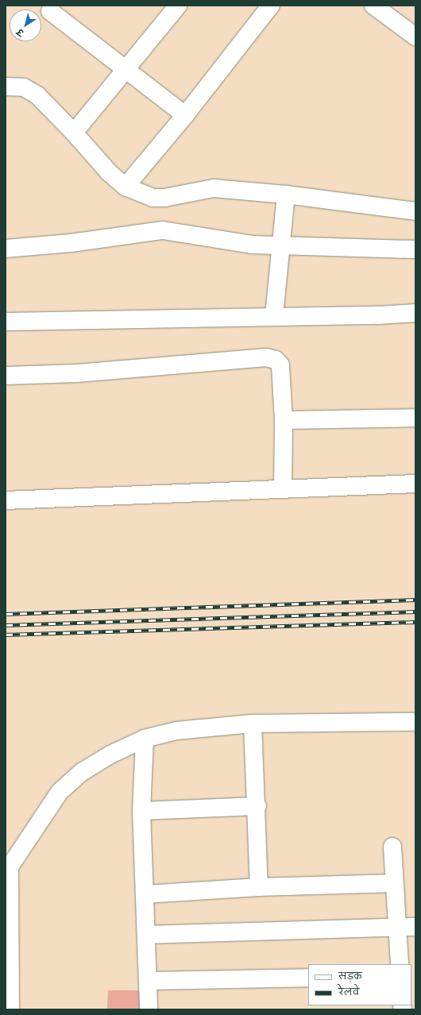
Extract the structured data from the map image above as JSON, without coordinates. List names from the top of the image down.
{
  "legend": ["सड़क", "रेलवे"],
  "north": "bottom left"
}
